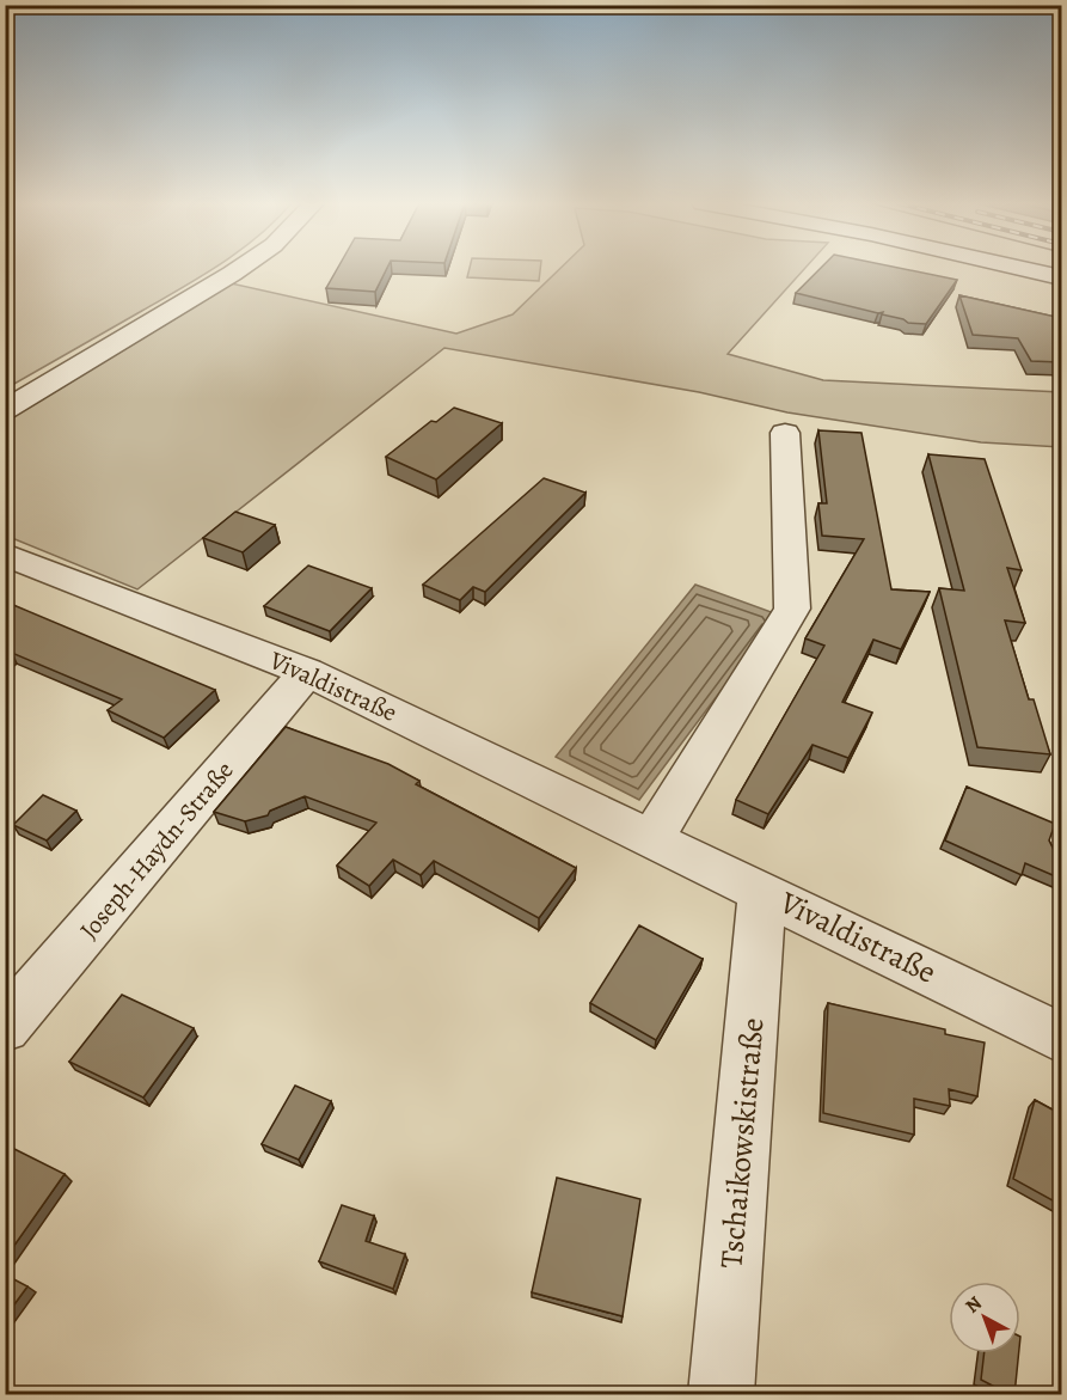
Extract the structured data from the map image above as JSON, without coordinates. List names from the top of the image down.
{
  "streets": {
    "street": ["Vivaldistraße", "Joseph-Haydn-Straße", "Tschaikowskistraße"]
  },
  "crossings": [
    ["Vivaldistraße", "Joseph-Haydn-Straße"],
    ["Vivaldistraße", "Tschaikowskistraße"]
  ],
  "north": "top left"
}
